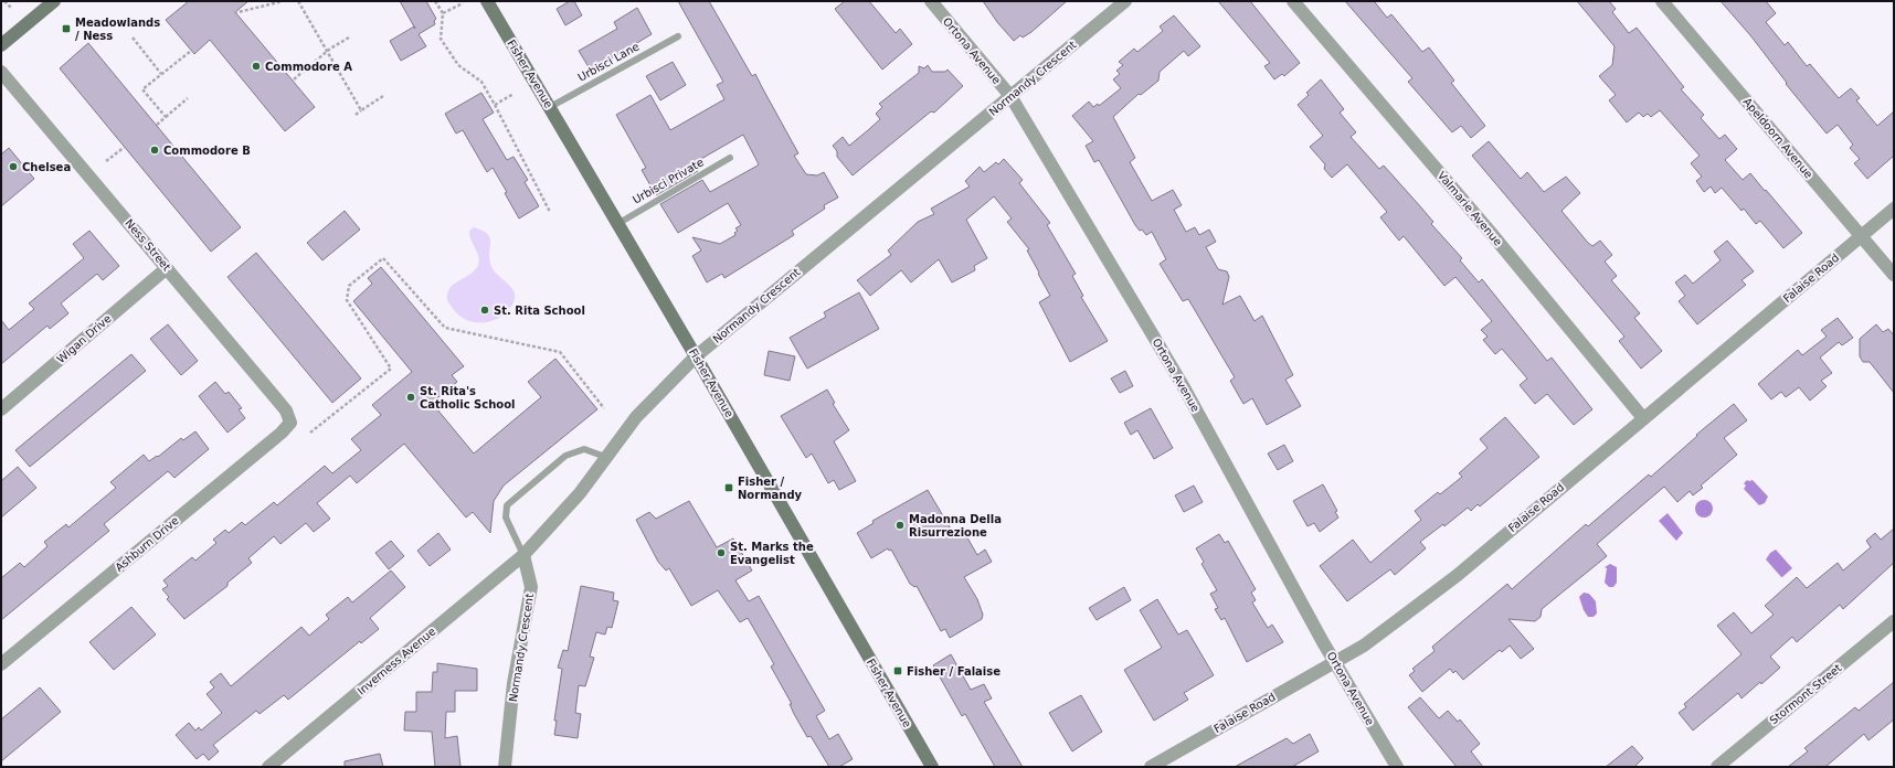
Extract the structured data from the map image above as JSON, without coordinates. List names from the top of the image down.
{
  "streets": {
    "main road": ["Fisher Avenue"],
    "street": [
      "Ortona Avenue",
      "Normandy Crescent",
      "Apeldoorn Avenue",
      "Valmarie Avenue",
      "Ness Street",
      "Falaise Road",
      "Wigan Drive",
      "Ashburn Drive",
      "Inverness Avenue",
      "Stormont Street"
    ],
    "lane": ["Urbisci Lane", "Urbisci Private"]
  },
  "crossings": [
    ["Ortona Avenue", "Normandy Crescent"],
    ["Ortona Avenue", "Falaise Road"],
    ["Urbisci Lane", "Fisher Avenue"],
    ["Fisher Avenue", "Normandy Crescent"],
    ["Fisher Avenue", "Urbisci Private"],
    ["Normandy Crescent", "Inverness Avenue"],
    ["Apeldoorn Avenue", "Falaise Road"],
    ["Valmarie Avenue", "Falaise Road"],
    ["Ness Street", "Wigan Drive"],
    ["Ness Street", "Ashburn Drive"]
  ],
  "places": {
    "transit": ["Meadowlands / Ness", "Fisher / Normandy", "Fisher / Falaise"],
    "other": [
      "Commodore A",
      "Commodore B",
      "Chelsea",
      "St. Rita School",
      "St. Rita's Catholic School",
      "Madonna Della Risurrezione",
      "St. Marks the Evangelist"
    ]
  }
}
